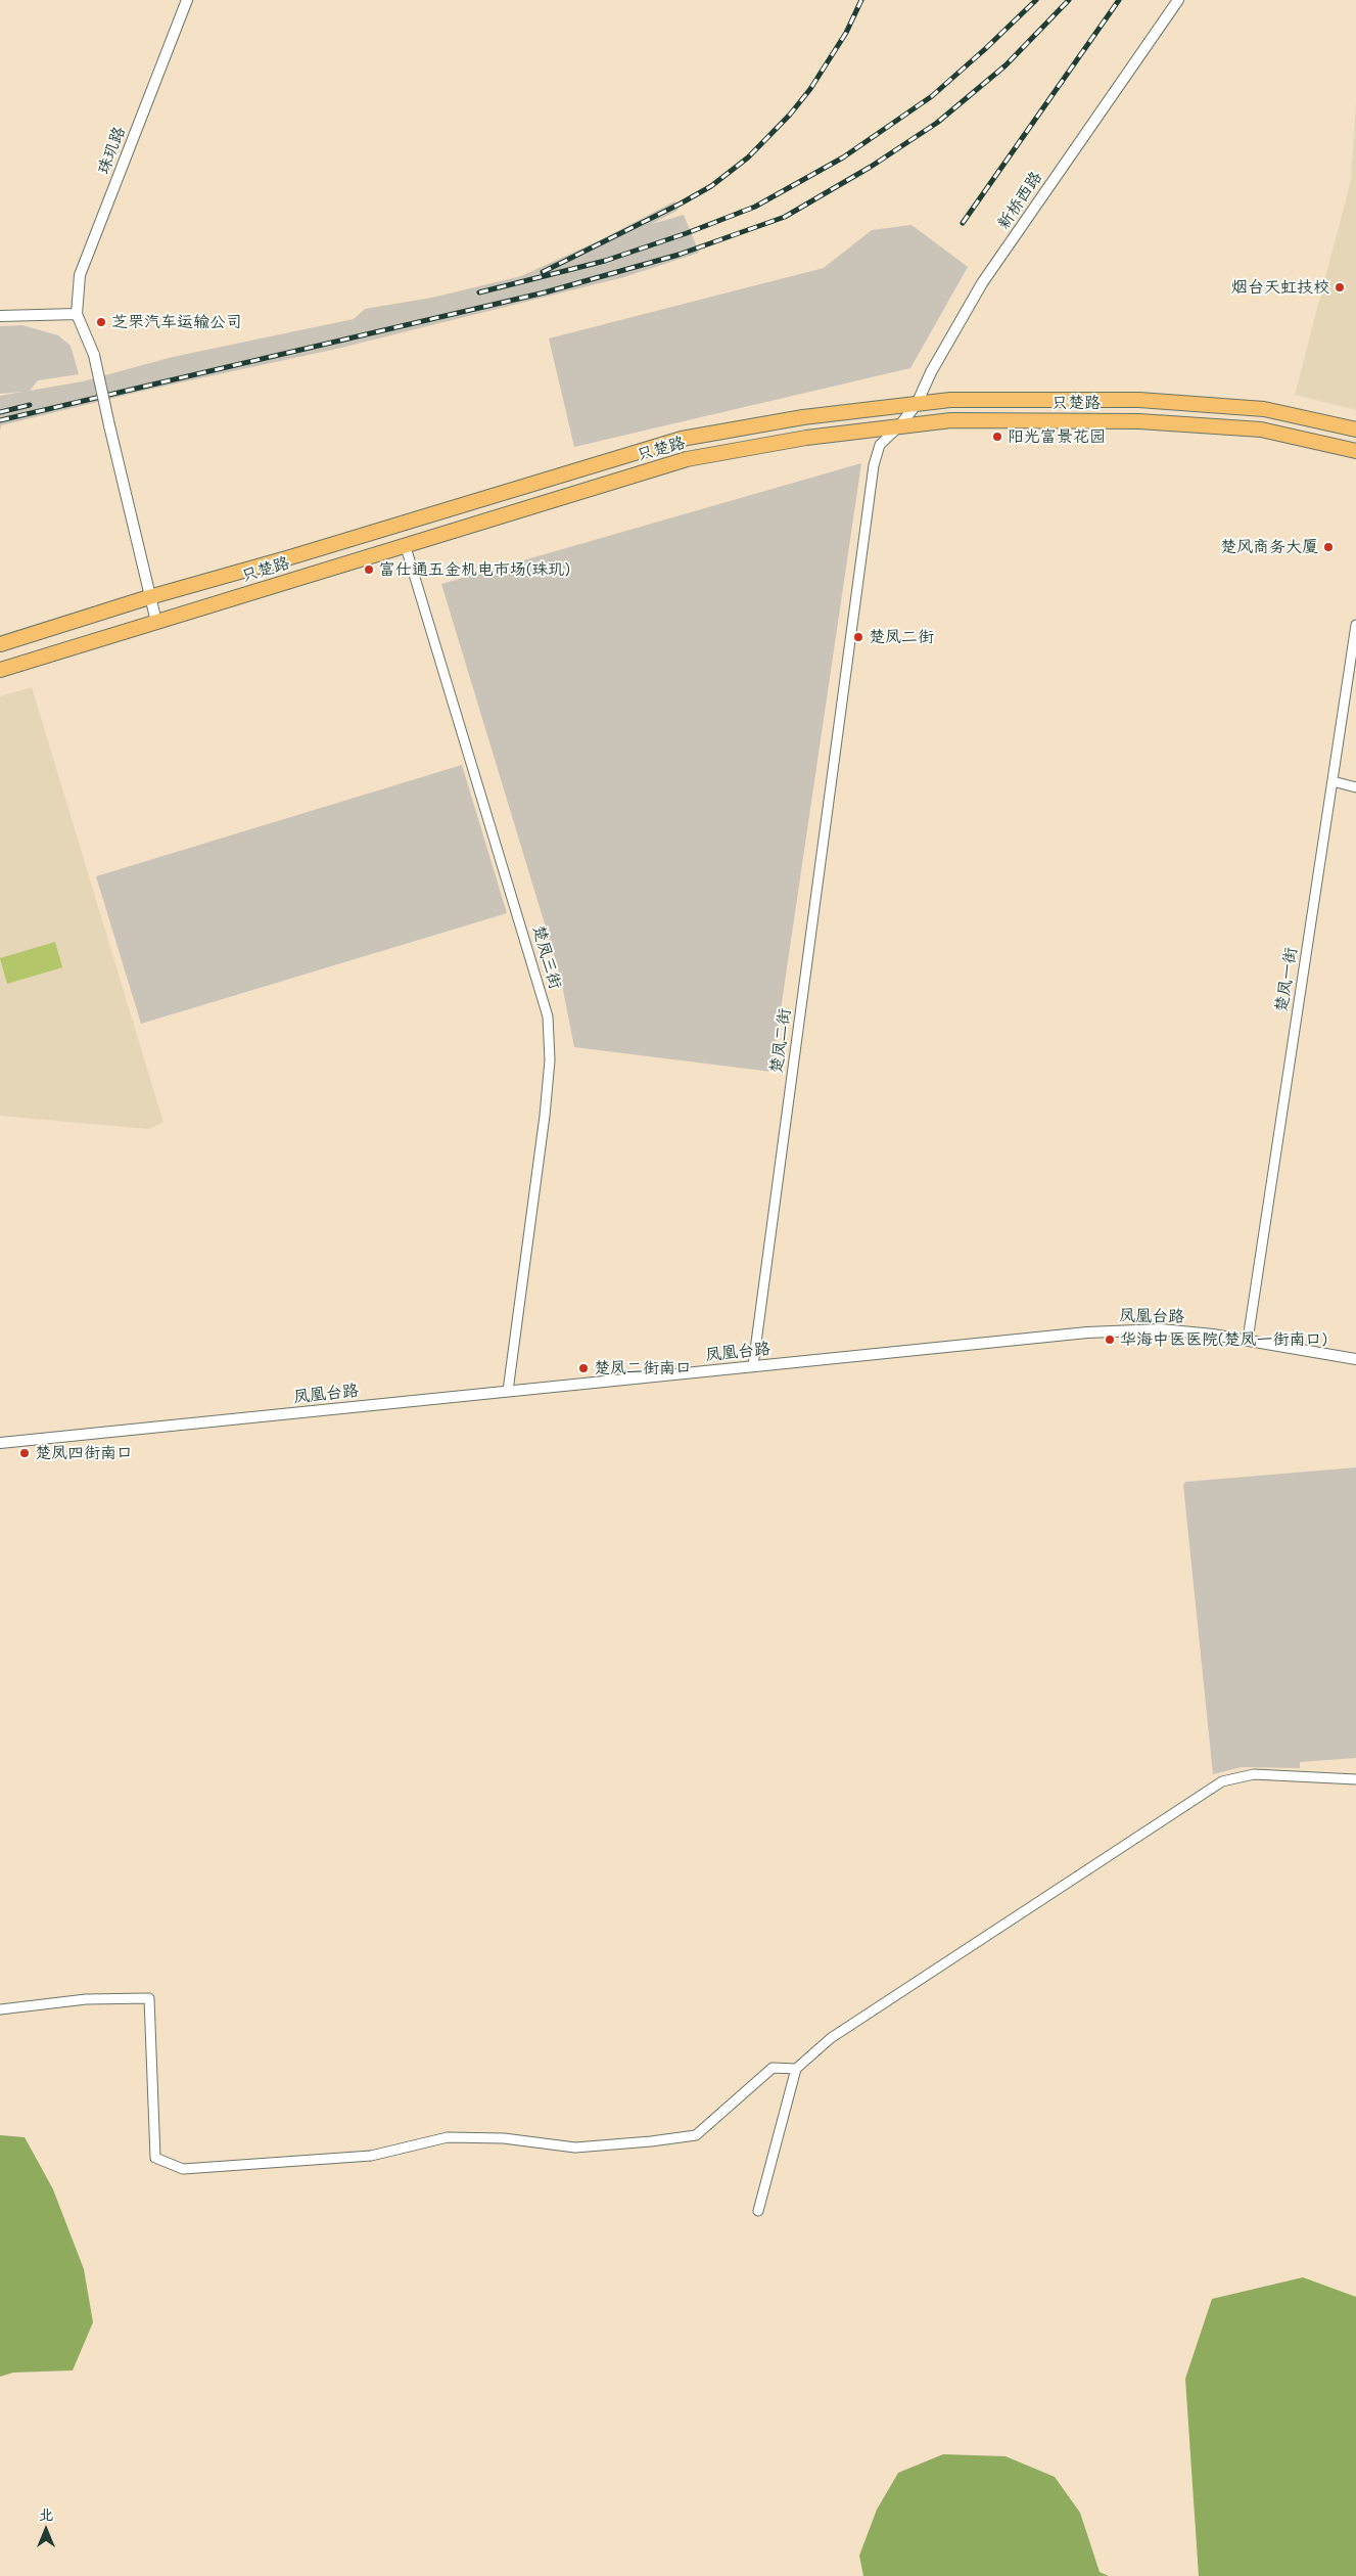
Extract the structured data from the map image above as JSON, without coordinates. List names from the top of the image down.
{
  "streets": {
    "main road": ["只楚路"],
    "street": [
      "珠玑路",
      "新桥西路",
      "楚凤三街",
      "楚凤一街",
      "楚凤二街",
      "凤凰台路"
    ]
  },
  "crossings": [
    ["珠玑路", "只楚路"],
    ["新桥西路", "只楚路"],
    ["新桥西路", "楚凤二街"],
    ["只楚路", "楚凤三街"],
    ["只楚路", "楚凤二街"],
    ["楚凤三街", "凤凰台路"],
    ["楚凤一街", "凤凰台路"],
    ["楚凤二街", "凤凰台路"]
  ],
  "places": [
    "烟台天虹技校",
    "芝罘汽车运输公司",
    "阳光富景花园",
    "楚风商务大厦",
    "富仕通五金机电市场(珠玑)",
    "楚凤二街",
    "华海中医医院(楚凤一街南口)",
    "楚凤二街南口",
    "楚凤四街南口"
  ],
  "north": "top"
}
